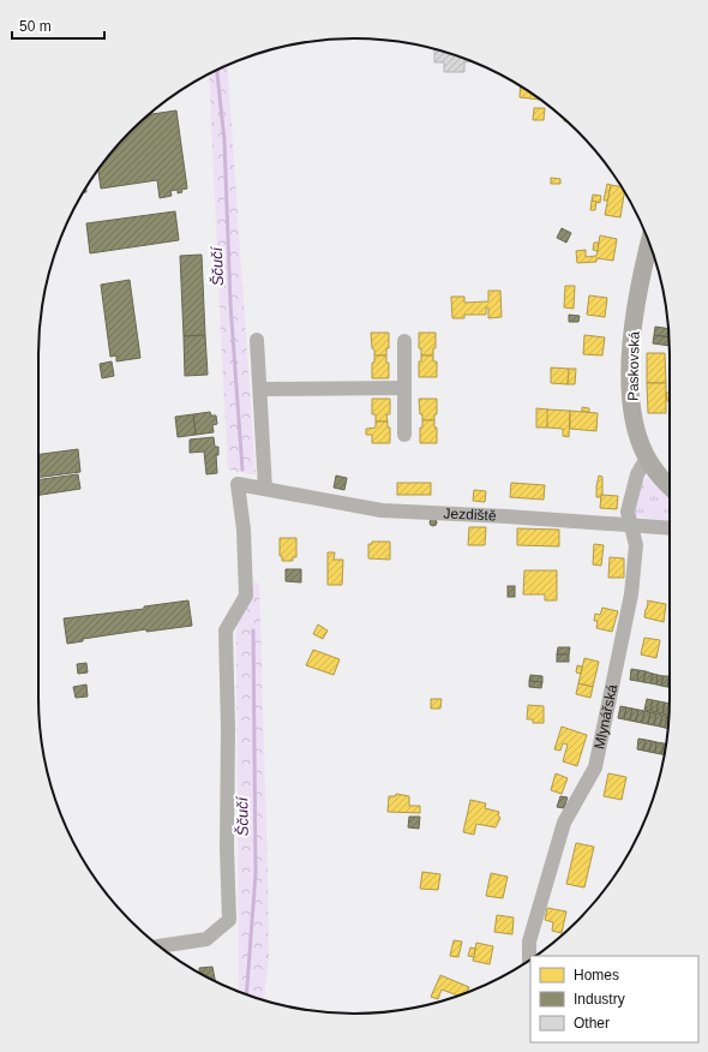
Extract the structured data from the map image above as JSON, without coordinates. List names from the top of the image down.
{
  "streets": {
    "main road": ["Paskovská"],
    "street": ["Jezdiště", "Mlynářská"]
  },
  "crossings": [
    ["Paskovská", "Mlynářská"],
    ["Jezdiště", "Mlynářská"]
  ],
  "water": ["Ščučí"],
  "legend": ["Homes", "Industry", "Other"],
  "scale_bar": "50 m"
}
